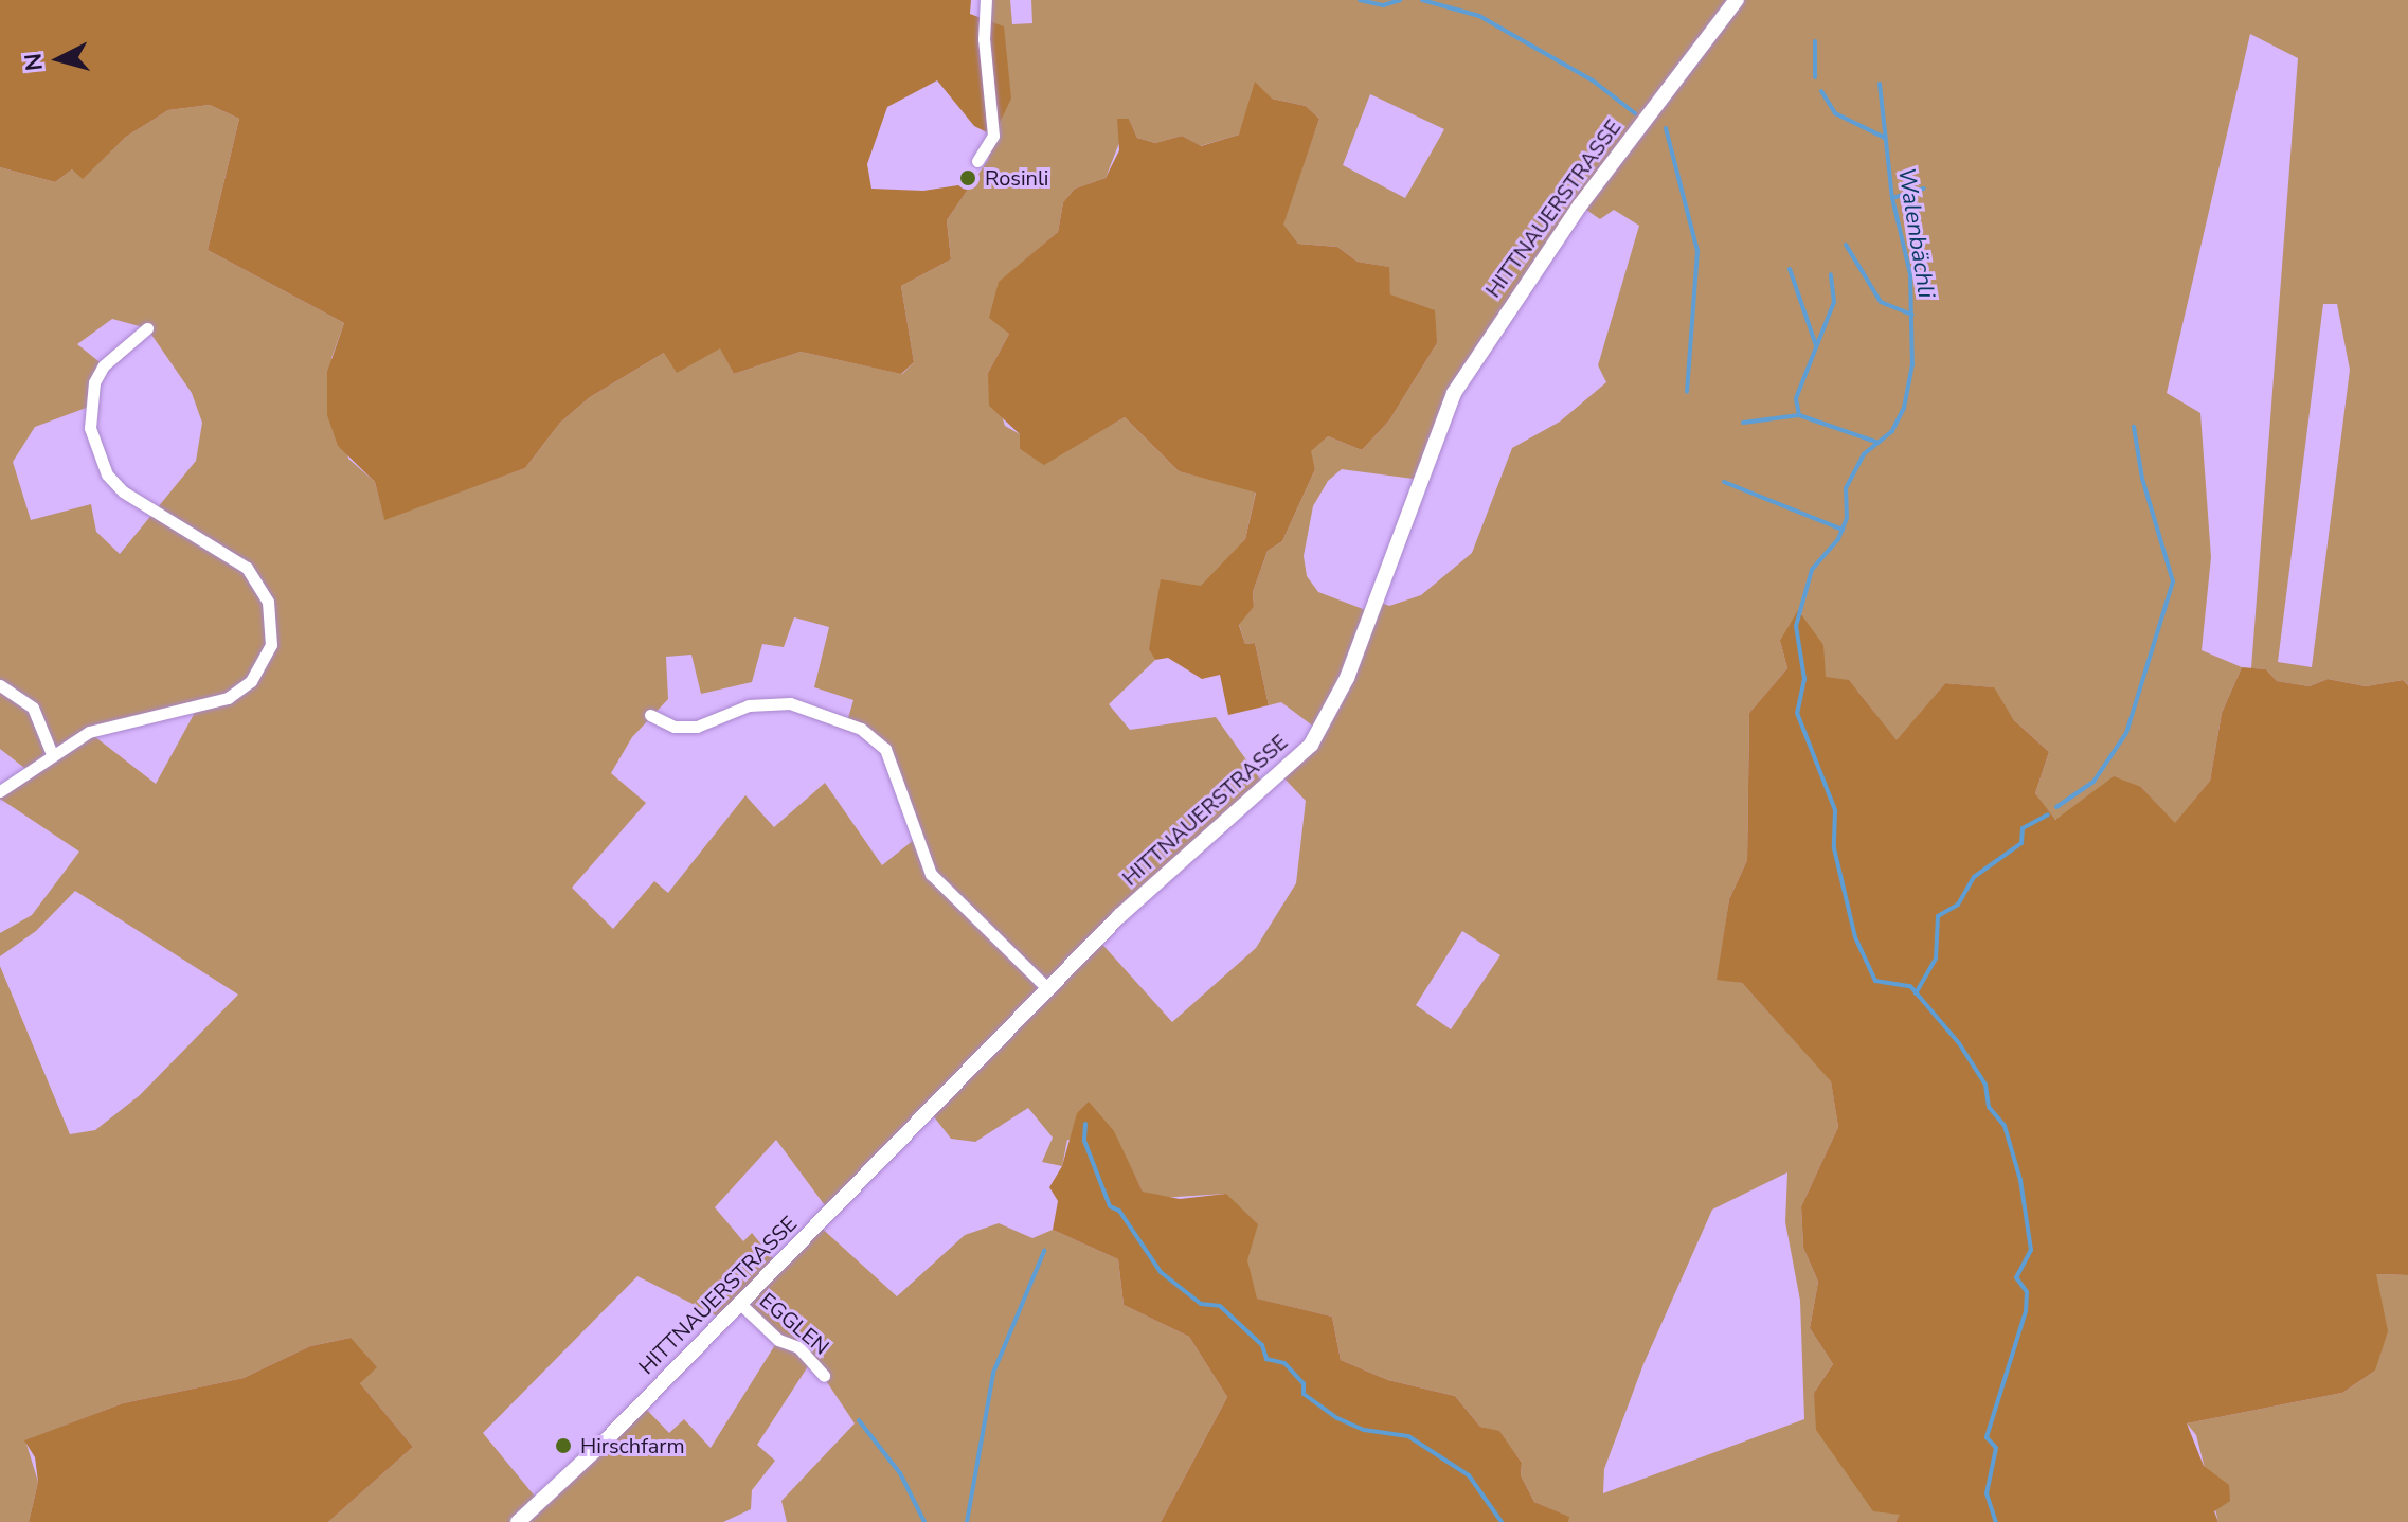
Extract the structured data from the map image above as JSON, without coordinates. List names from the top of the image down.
{
  "streets": {
    "street": ["HITTNAUERSTRASSE", "EGGLEN"]
  },
  "crossings": [
    ["HITTNAUERSTRASSE", "EGGLEN"]
  ],
  "water": ["Walenbächli"],
  "places": ["Rosinli", "Hirschfarm"],
  "north": "left"
}
